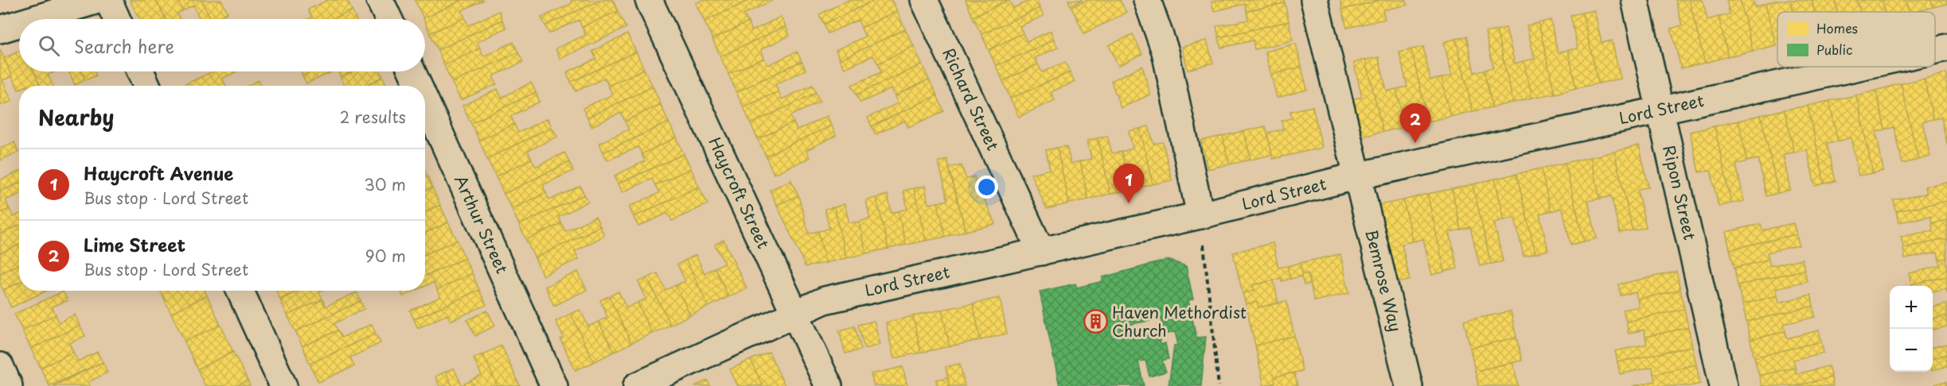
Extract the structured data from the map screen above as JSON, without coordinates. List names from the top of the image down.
{
  "streets": {
    "street": [
      "Richard Street",
      "Lord Street",
      "Haycroft Street",
      "Ripon Street",
      "Arthur Street",
      "Bemrose Way"
    ]
  },
  "crossings": [
    ["Richard Street", "Lord Street"],
    ["Lord Street", "Haycroft Street"],
    ["Lord Street", "Ripon Street"],
    ["Lord Street", "Bemrose Way"]
  ],
  "places": {
    "building": ["Haven Methordist Church"]
  },
  "legend": ["Homes", "Public"],
  "page": {
    "search": "Search here",
    "heading": ["Nearby", "2 results"],
    "pins": ["2", "1"],
    "list": [
      {
        "mark": "1",
        "name": "Haycroft Avenue",
        "note": "Bus stop · Lord Street",
        "value": "30 m"
      },
      {
        "mark": "2",
        "name": "Lime Street",
        "note": "Bus stop · Lord Street",
        "value": "90 m"
      }
    ],
    "map_buttons": ["+", "−"]
  }
}
